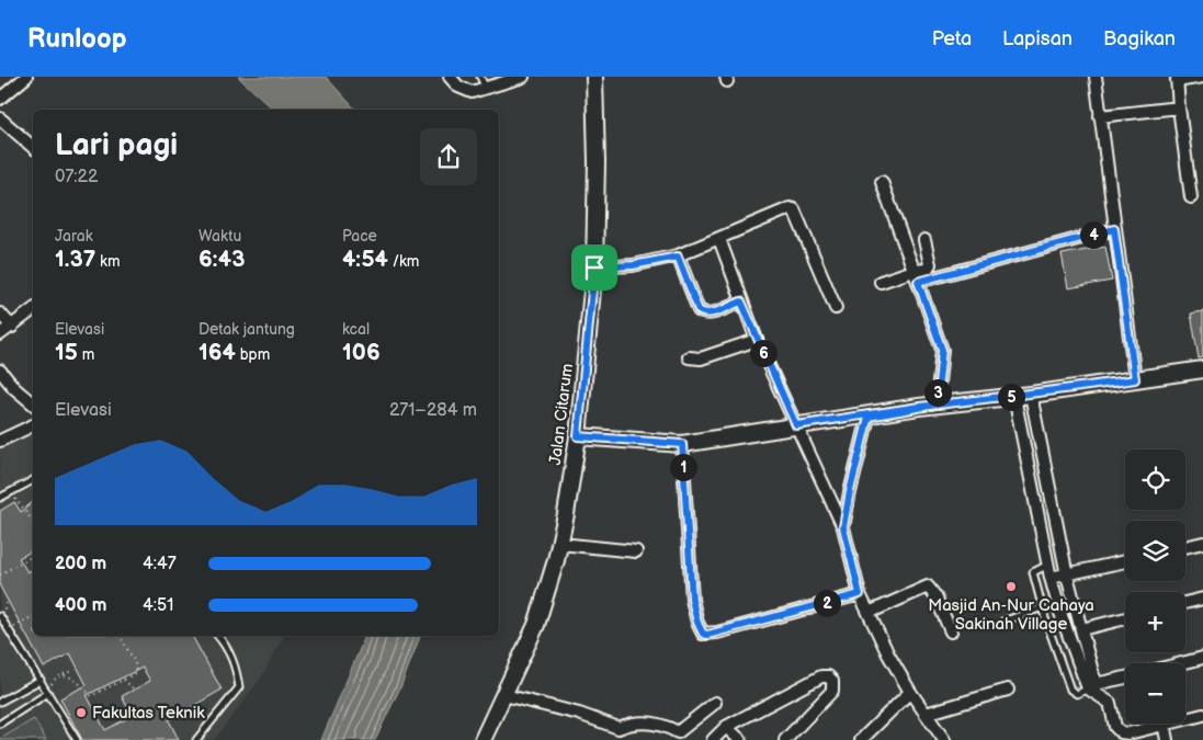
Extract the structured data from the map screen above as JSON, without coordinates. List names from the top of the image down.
{
  "streets": {
    "street": ["Jalan Citarum"]
  },
  "places": ["Masjid An-Nur Cahaya Sakinah Village", "Fakultas Teknik"],
  "page": {
    "header": "Runloop",
    "nav": ["Peta", "Lapisan", "Bagikan"],
    "heading": ["Lari pagi", "07:22"],
    "stats": [
      ["Jarak", "1.37 km"],
      ["Waktu", "6:43"],
      ["Pace", "4:54 /km"],
      ["Elevasi", "15 m"],
      ["Detak jantung", "164 bpm"],
      ["kcal", "106"]
    ],
    "pins": [
      "4",
      "6",
      "3",
      "5",
      "1",
      "2"
    ],
    "chart": ["Elevasi", "271–284 m"],
    "map_buttons": ["+", "−"],
    "list": [
      {
        "name": "200 m",
        "note": "4:47"
      },
      {
        "name": "400 m",
        "note": "4:51"
      }
    ]
  }
}
